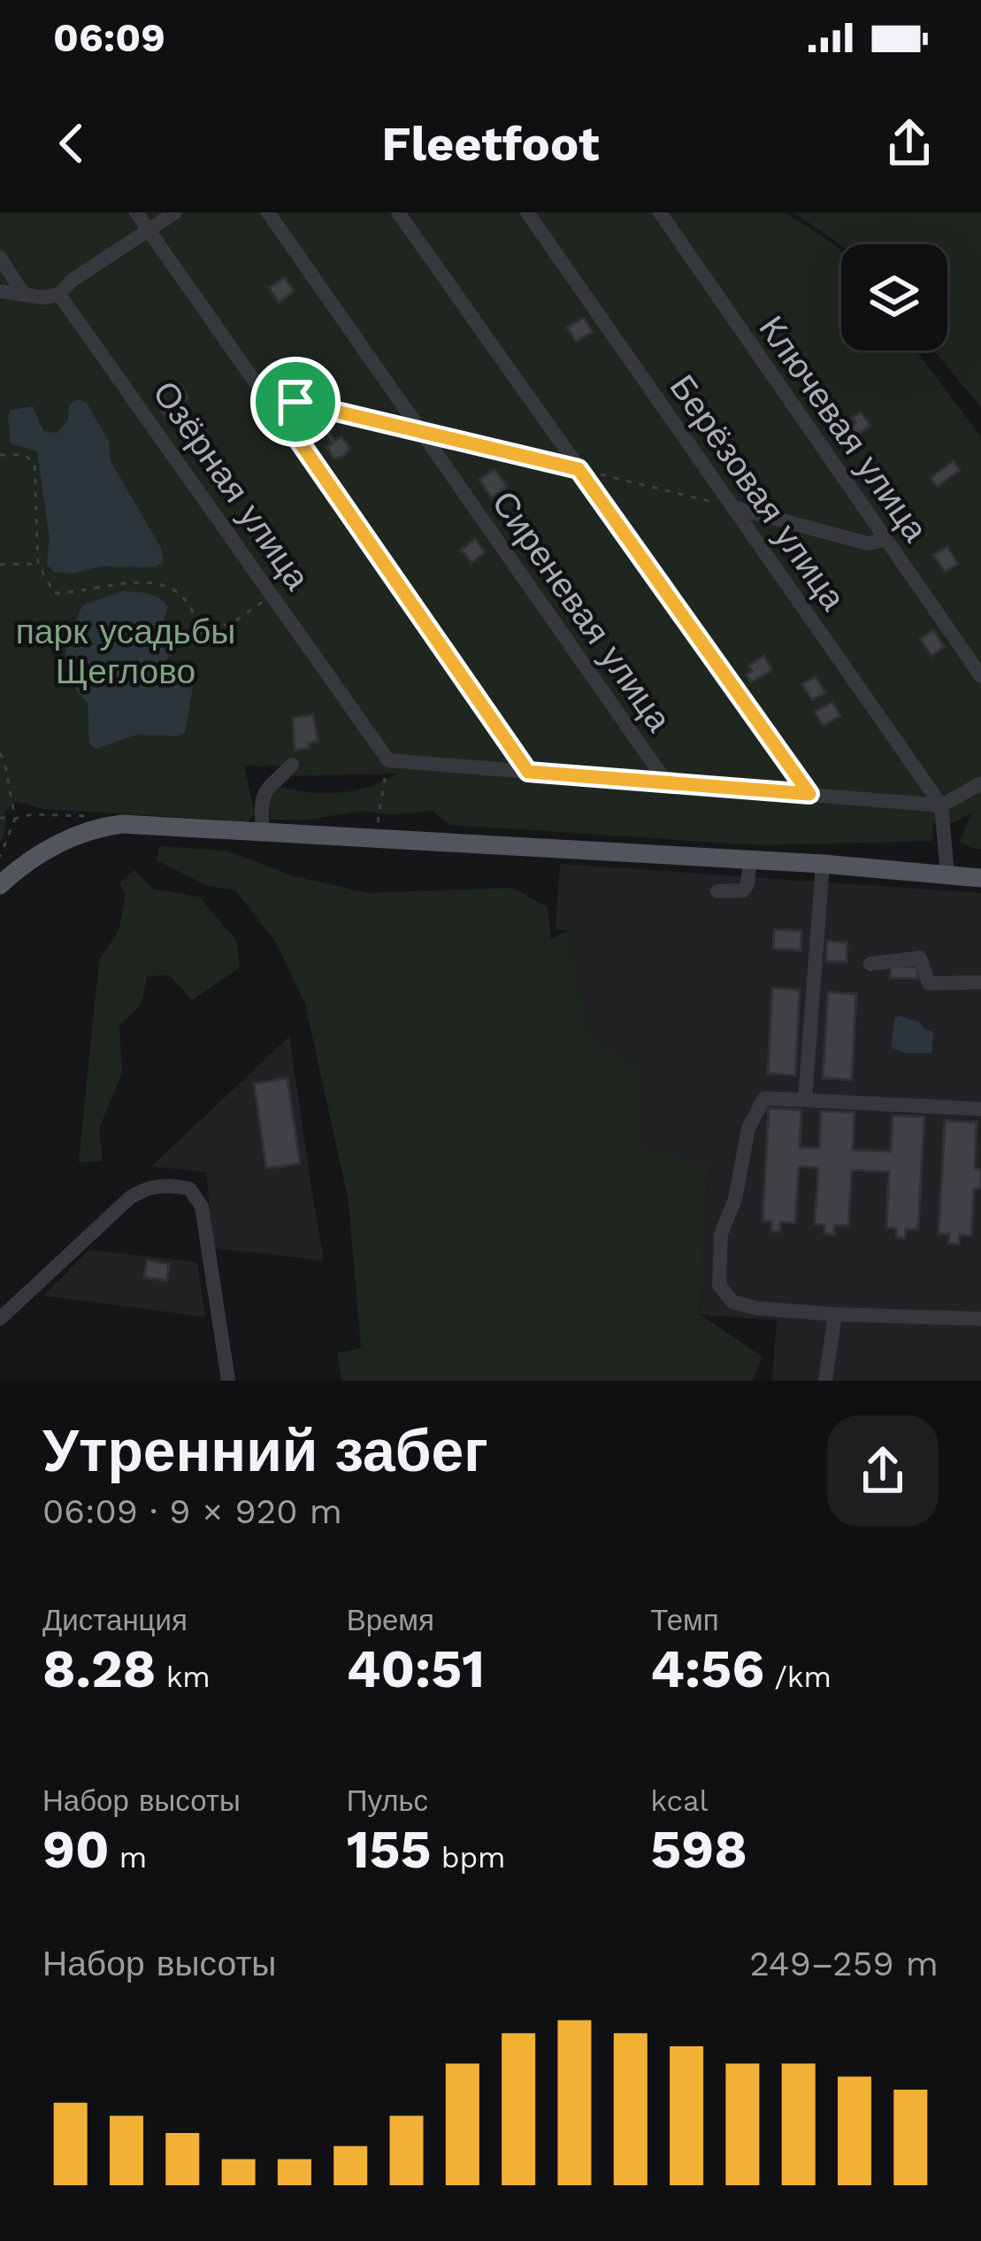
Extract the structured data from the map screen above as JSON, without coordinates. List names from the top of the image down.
{
  "streets": {
    "street": [
      "Ключевая улица",
      "Озёрная улица",
      "Берёзовая улица",
      "Сиреневая улица"
    ]
  },
  "parks": ["парк усадьбы Щеглово"],
  "page": {
    "status": "06:09",
    "header": "Fleetfoot",
    "heading": ["Утренний забег", "06:09 · 9 × 920 m"],
    "stats": [
      ["Дистанция", "8.28 km"],
      ["Время", "40:51"],
      ["Темп", "4:56 /km"],
      ["Набор высоты", "90 m"],
      ["Пульс", "155 bpm"],
      ["kcal", "598"]
    ],
    "chart": ["Набор высоты", "249–259 m"]
  }
}
